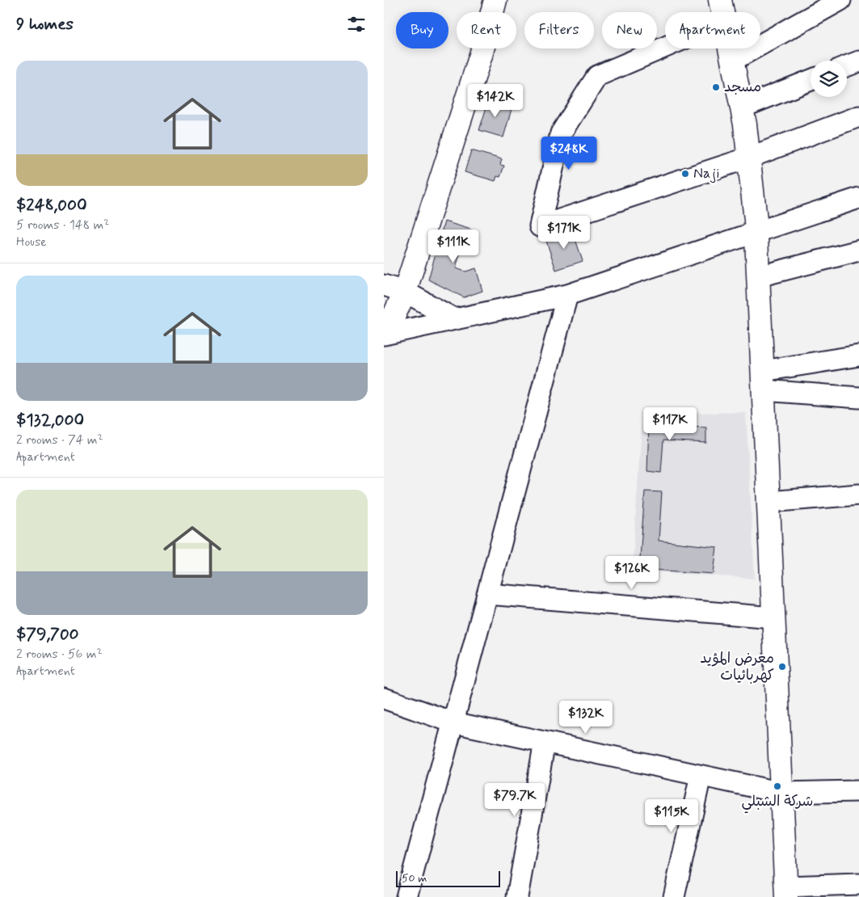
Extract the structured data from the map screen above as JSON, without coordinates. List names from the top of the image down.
{
  "places": [
    "مسجد",
    "Naji",
    "معرض المؤيد كهربائيات",
    "شركة الشبلي"
  ],
  "scale_bar": "50 m",
  "page": {
    "heading": "9 homes",
    "chip": [
      "Buy",
      "Rent",
      "Filters",
      "New",
      "Apartment"
    ],
    "list": [
      {
        "name": "$248,000",
        "note": "5 rooms · 148 m² · House"
      },
      {
        "name": "$132,000",
        "note": "2 rooms · 74 m² · Apartment"
      },
      {
        "name": "$79,700",
        "note": "2 rooms · 56 m² · Apartment"
      }
    ],
    "price": [
      "$142K",
      "$248K",
      "$171K",
      "$111K",
      "$117K",
      "$126K",
      "$132K",
      "$79.7K",
      "$115K"
    ],
    "scale": "50 m"
  }
}
